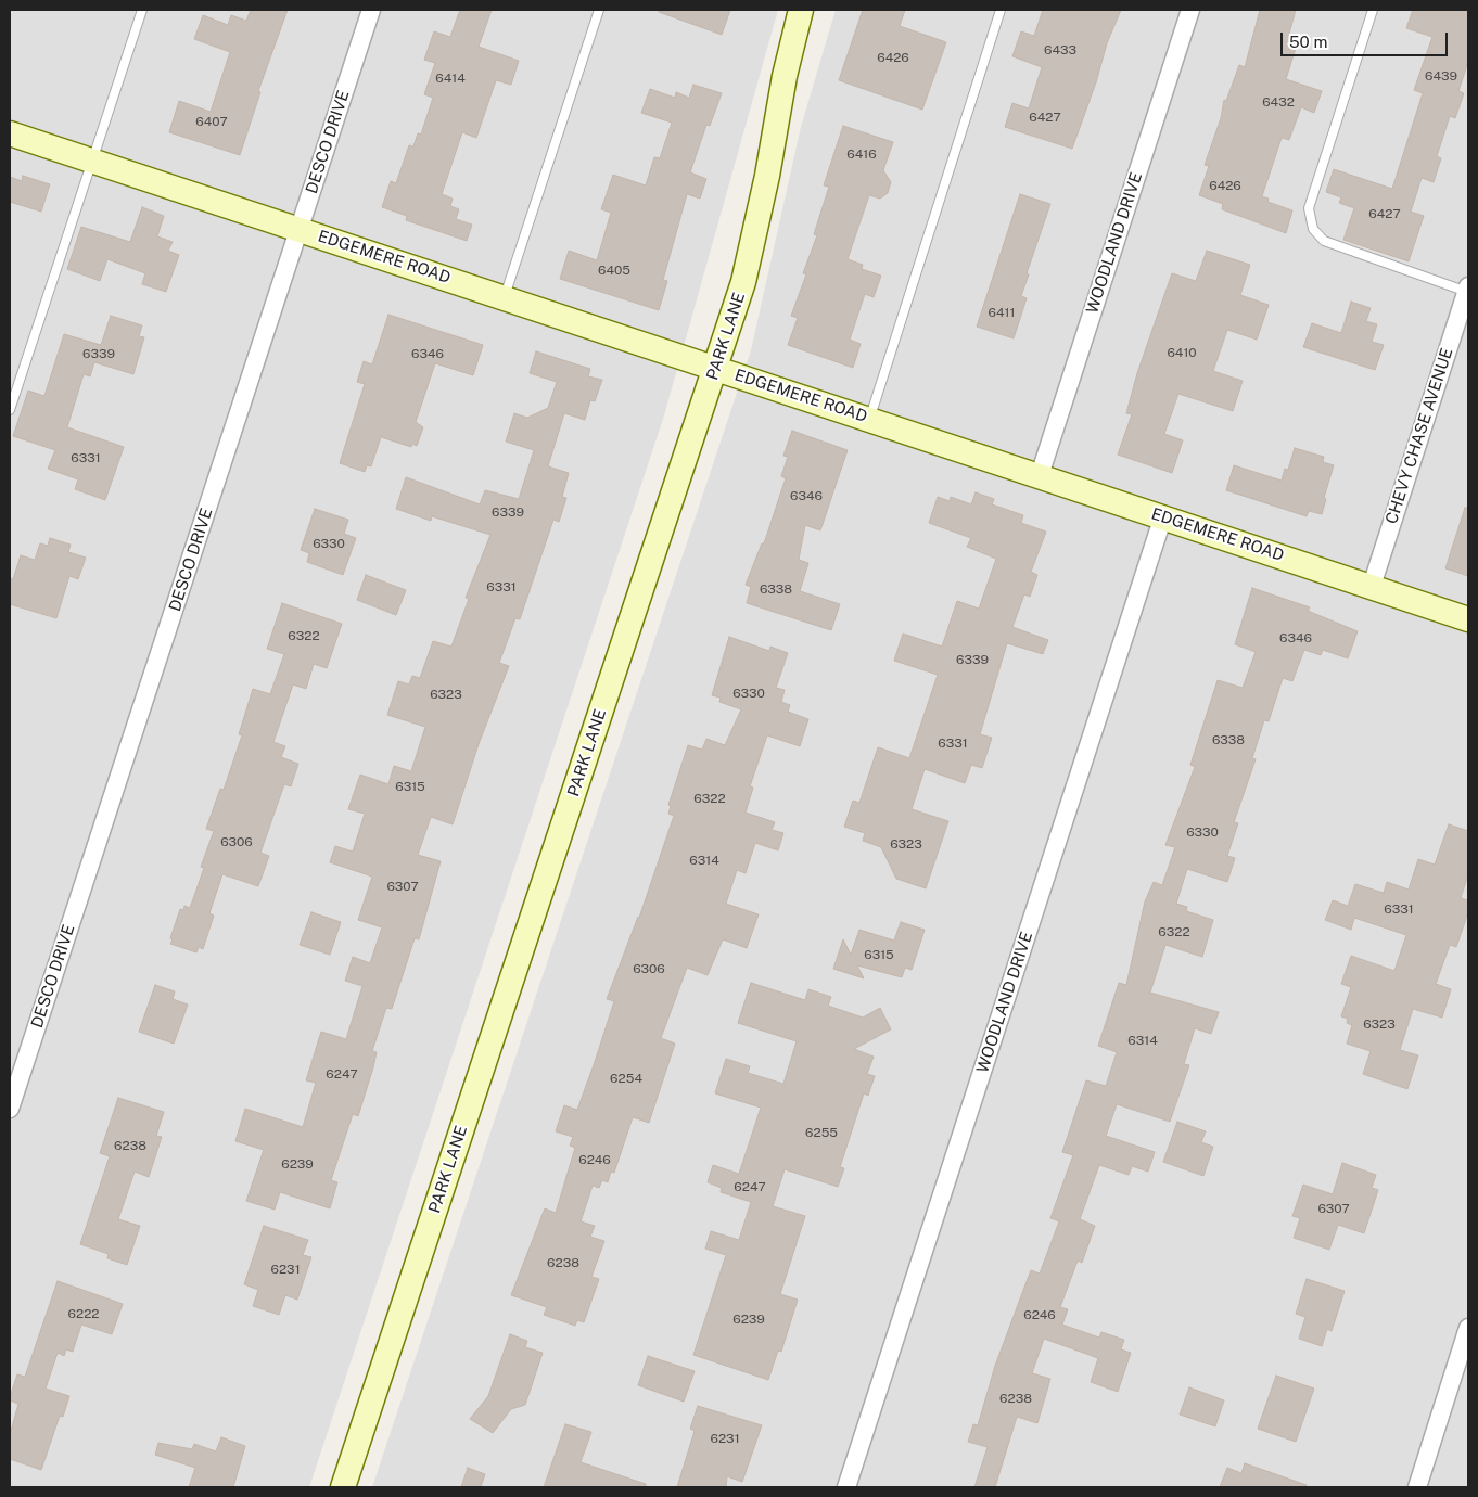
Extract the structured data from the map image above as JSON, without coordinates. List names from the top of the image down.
{
  "streets": {
    "street": [
      "DESCO DRIVE",
      "WOODLAND DRIVE",
      "EDGEMERE ROAD",
      "PARK LANE",
      "CHEVY CHASE AVENUE"
    ]
  },
  "crossings": [
    ["DESCO DRIVE", "EDGEMERE ROAD"],
    ["WOODLAND DRIVE", "EDGEMERE ROAD"],
    ["EDGEMERE ROAD", "PARK LANE"],
    ["EDGEMERE ROAD", "CHEVY CHASE AVENUE"]
  ],
  "house_numbers": [
    "6433",
    "6426",
    "6439",
    "6414",
    "6432",
    "6427",
    "6407",
    "6416",
    "6426",
    "6427",
    "6405",
    "6411",
    "6410",
    "6339",
    "6346",
    "6331",
    "6346",
    "6339",
    "6330",
    "6331",
    "6338",
    "6322",
    "6346",
    "6339",
    "6330",
    "6323",
    "6338",
    "6331",
    "6315",
    "6322",
    "6330",
    "6306",
    "6323",
    "6314",
    "6307",
    "6331",
    "6322",
    "6315",
    "6306",
    "6323",
    "6314",
    "6247",
    "6254",
    "6255",
    "6238",
    "6246",
    "6239",
    "6247",
    "6307",
    "6238",
    "6231",
    "6222",
    "6246",
    "6239",
    "6238",
    "6231"
  ],
  "scale_bar": "50 m"
}
